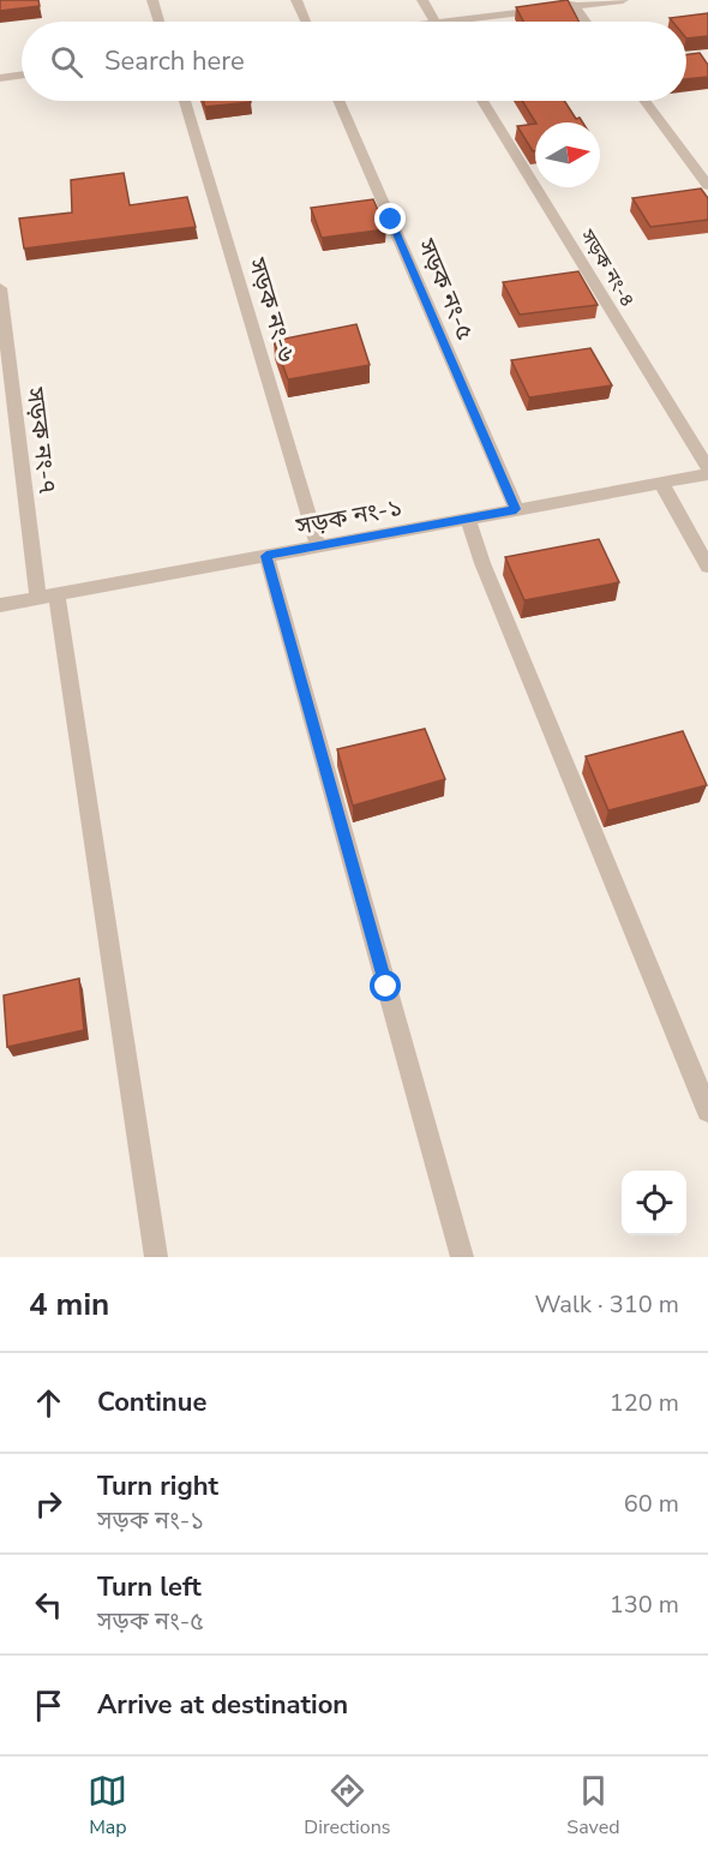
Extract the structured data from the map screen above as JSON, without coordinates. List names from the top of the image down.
{
  "streets": {
    "street": [
      "সড়ক নং-৪",
      "সড়ক নং-৫",
      "সড়ক নং-৬",
      "সড়ক নং-৭",
      "সড়ক নং-১"
    ]
  },
  "crossings": [
    ["সড়ক নং-৪", "সড়ক নং-১"],
    ["সড়ক নং-৫", "সড়ক নং-১"],
    ["সড়ক নং-৬", "সড়ক নং-১"],
    ["সড়ক নং-৭", "সড়ক নং-১"]
  ],
  "north": "right",
  "page": {
    "search": "Search here",
    "heading": ["4 min", "Walk · 310 m"],
    "list": [
      ["Continue", "120 m"],
      ["Turn right", "সড়ক নং-১", "60 m"],
      ["Turn left", "সড়ক নং-৫", "130 m"],
      "Arrive at destination"
    ],
    "nav": ["Map", "Directions", "Saved"]
  }
}
